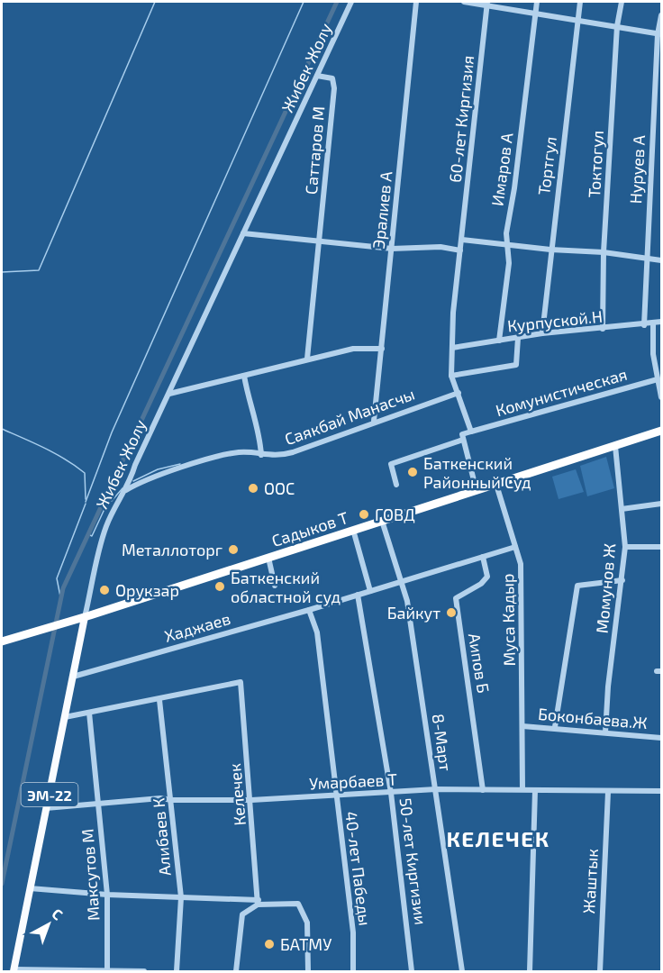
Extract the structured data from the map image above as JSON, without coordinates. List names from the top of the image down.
{
  "streets": {
    "highway": ["Садыков Т"],
    "main road": ["Жибек Жолу", "ЭМ-22"],
    "street": [
      "60-лет Киргизия",
      "Саттаров М",
      "Токтогул",
      "Тортгул",
      "Имаров А",
      "Нуруев А",
      "Эралиев А",
      "Курпуской.Н",
      "Комунистическая",
      "Саякбай Манасчы",
      "Момунов Ж",
      "Муса Кадыр",
      "Хаджаев",
      "Аипов Б",
      "Боконбаева.Ж",
      "8-Март",
      "Умарбаев Т",
      "Келечек",
      "Алибаев К",
      "50-лет Киргизии",
      "40-лет Пабеды",
      "Максутов М",
      "Жаштык"
    ]
  },
  "crossings": [
    ["Жибек Жолу", "Саттаров М"],
    ["Жибек Жолу", "Саякбай Манасчы"],
    ["Жибек Жолу", "Садыков Т"],
    ["Жибек Жолу", "Хаджаев"],
    ["Жибек Жолу", "Умарбаев Т"],
    ["60-лет Киргизия", "Курпуской.Н"],
    ["Токтогул", "Курпуской.Н"],
    ["Тортгул", "Курпуской.Н"],
    ["Имаров А", "Курпуской.Н"],
    ["Нуруев А", "Курпуской.Н"],
    ["Эралиев А", "Саякбай Манасчы"],
    ["Садыков Т", "Момунов Ж"],
    ["Садыков Т", "Муса Кадыр"],
    ["Садыков Т", "8-Март"],
    ["Момунов Ж", "Боконбаева.Ж"],
    ["Муса Кадыр", "Хаджаев"],
    ["Муса Кадыр", "Боконбаева.Ж"],
    ["Муса Кадыр", "Умарбаев Т"],
    ["Хаджаев", "Аипов Б"],
    ["Хаджаев", "8-Март"],
    ["Хаджаев", "50-лет Киргизии"],
    ["Хаджаев", "40-лет Пабеды"],
    ["Аипов Б", "Умарбаев Т"],
    ["8-Март", "Умарбаев Т"],
    ["Умарбаев Т", "Келечек"],
    ["Умарбаев Т", "Алибаев К"],
    ["Умарбаев Т", "50-лет Киргизии"],
    ["Умарбаев Т", "40-лет Пабеды"],
    ["Умарбаев Т", "Максутов М"],
    ["Умарбаев Т", "Жаштык"],
    ["Келечек", "Алибаев К"]
  ],
  "districts": ["КЕЛЕЧЕК"],
  "places": [
    "Баткенский Районный Суд",
    "ООС",
    "ГОВД",
    "Металлоторг",
    "Баткенский областной суд",
    "Орукзар",
    "Байкут",
    "БАТМУ"
  ],
  "north": "top right"
}
